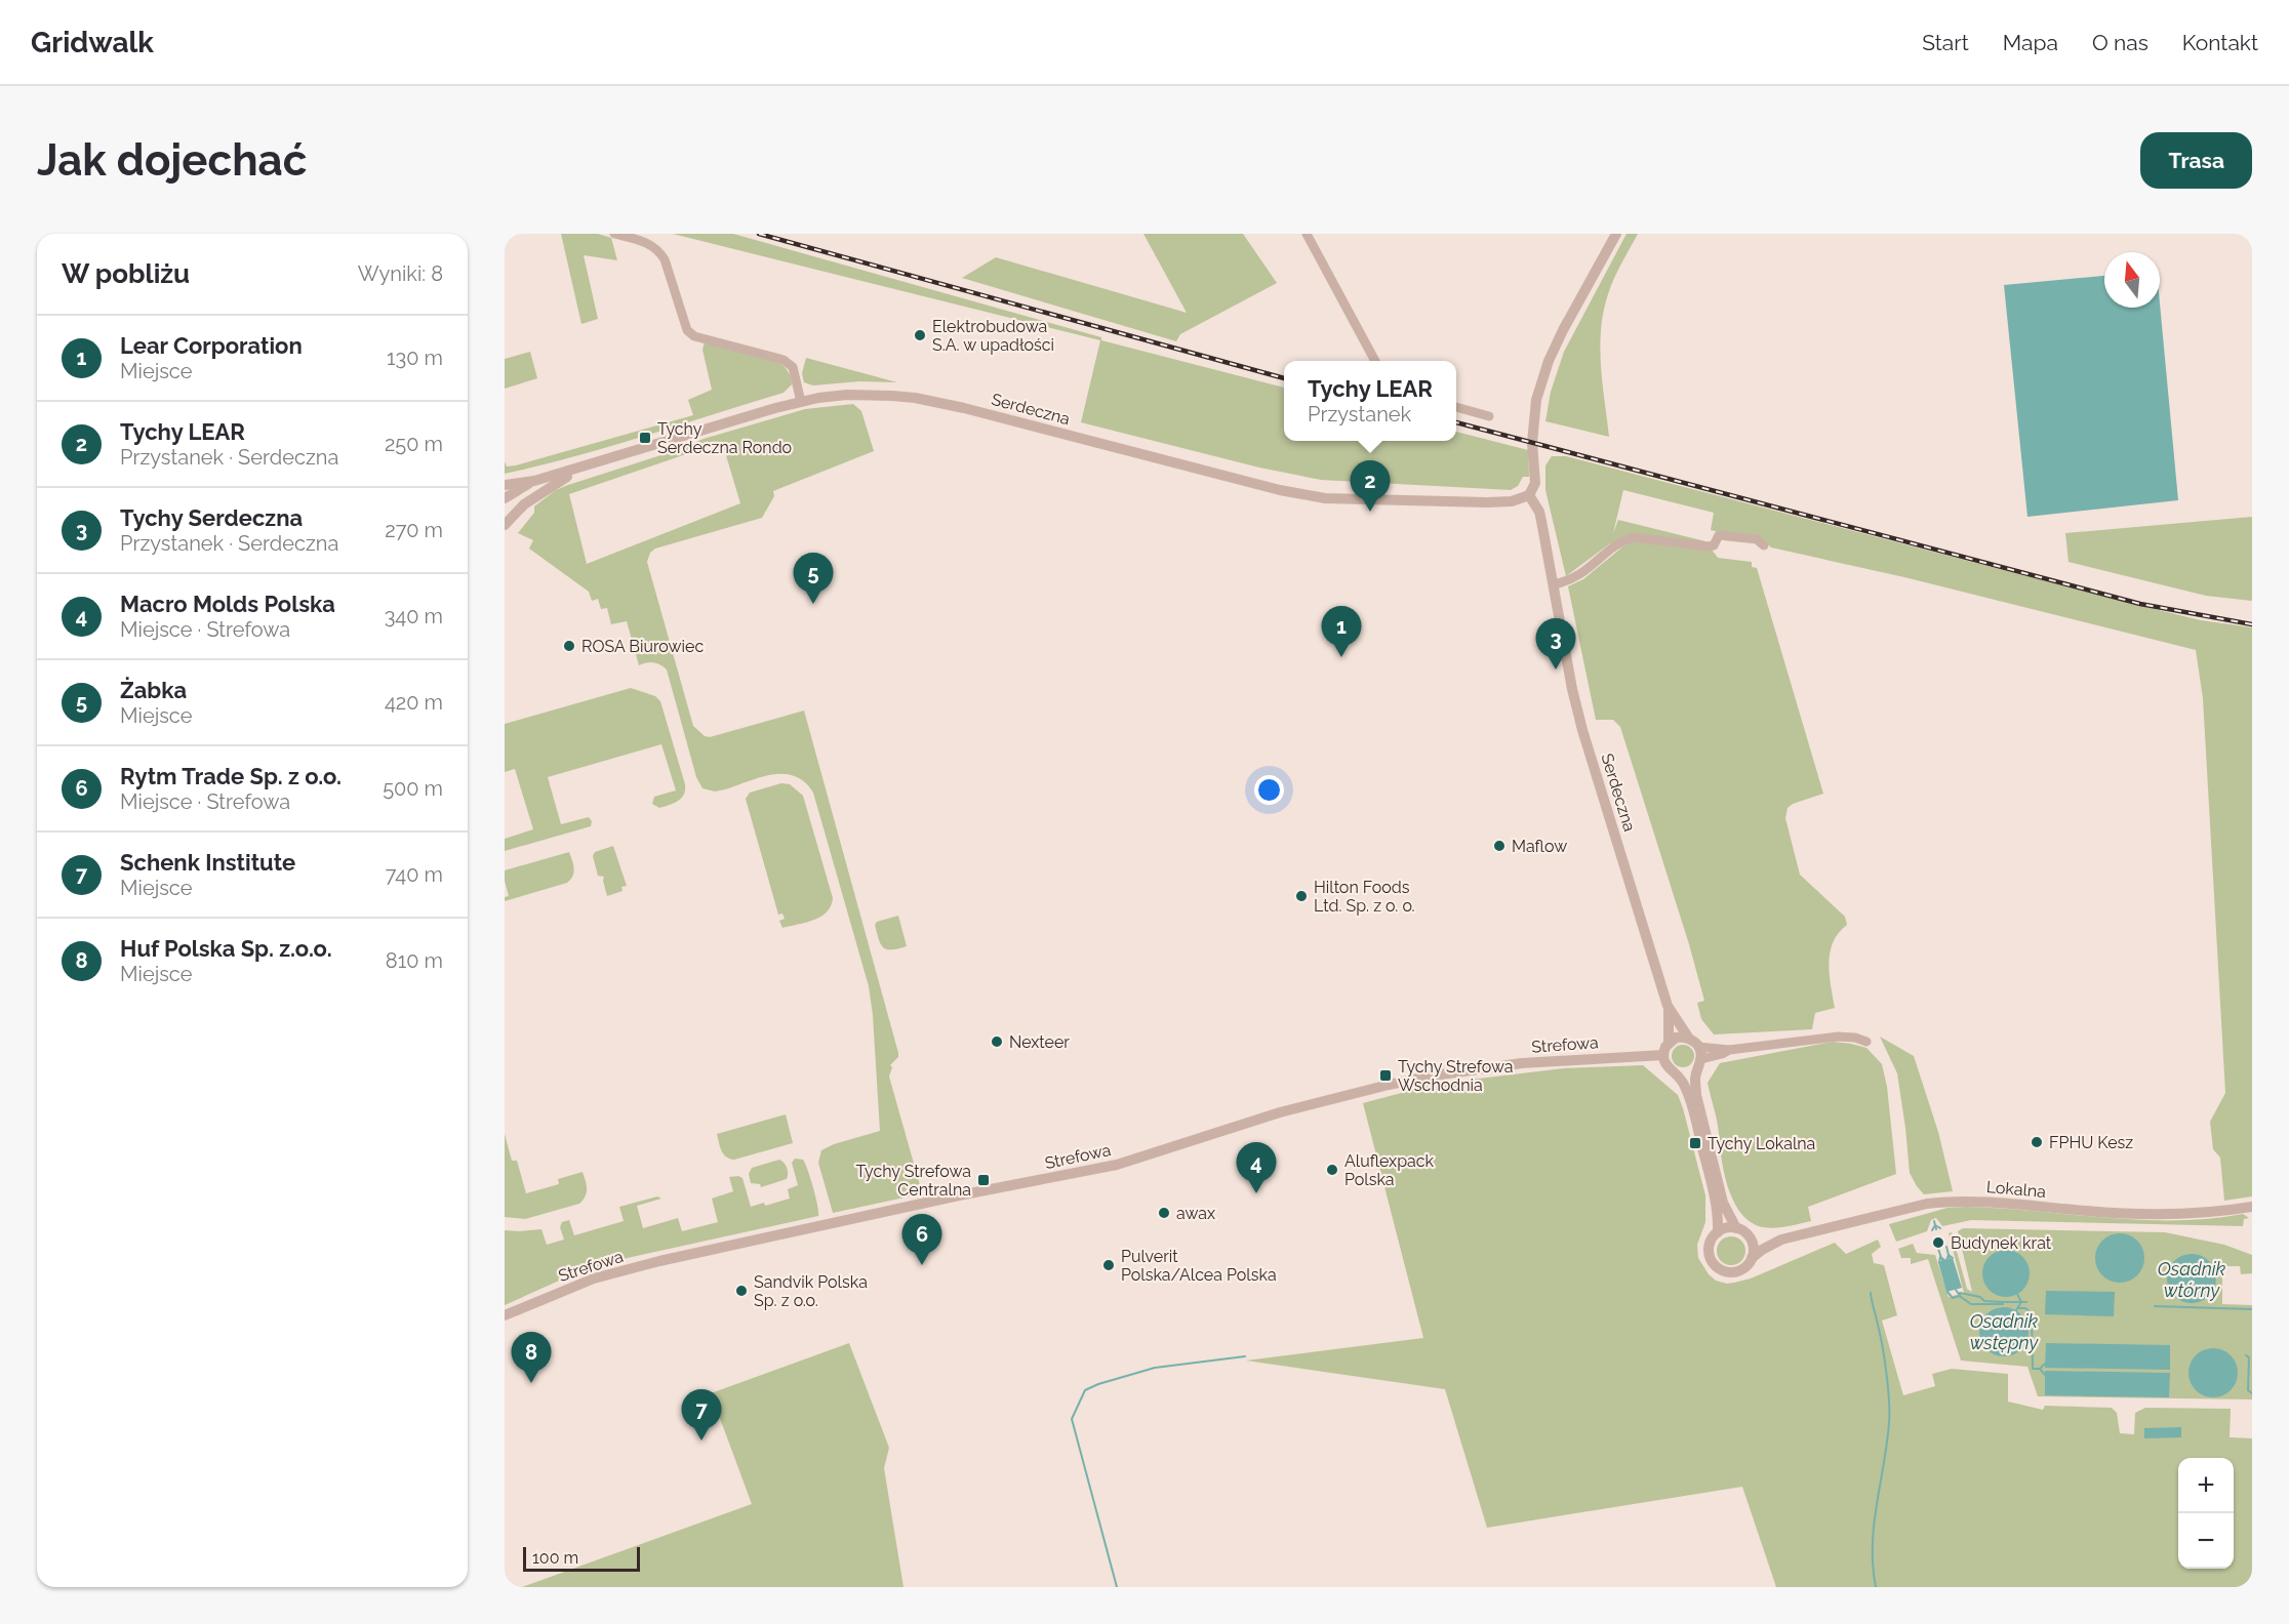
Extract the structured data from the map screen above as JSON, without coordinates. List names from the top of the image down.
{
  "streets": {
    "street": ["Serdeczna", "Strefowa", "Lokalna"]
  },
  "crossings": [
    ["Serdeczna", "Strefowa"]
  ],
  "water": ["Osadnik wtórny", "Osadnik wstępny"],
  "places": {
    "other": [
      "Elektrobudowa S.A. w upadłości",
      "ROSA Biurowiec",
      "Maflow",
      "Hilton Foods Ltd. Sp. z o. o.",
      "Nexteer",
      "FPHU Kesz",
      "Aluflexpack Polska",
      "awax",
      "Budynek krat",
      "Pulverit Polska/Alcea Polska",
      "Sandvik Polska Sp. z o.o."
    ],
    "transit": [
      "Tychy Serdeczna Rondo",
      "Tychy Strefowa Wschodnia",
      "Tychy Lokalna",
      "Tychy Strefowa Centralna"
    ]
  },
  "scale_bar": "100 m",
  "north": "top",
  "page": {
    "header": "Gridwalk",
    "nav": [
      "Start",
      "Mapa",
      "O nas",
      "Kontakt"
    ],
    "buttons": "Trasa",
    "title": "Jak dojechać",
    "heading": ["W pobliżu", "Wyniki: 8"],
    "list": [
      {
        "mark": "1",
        "name": "Lear Corporation",
        "note": "Miejsce",
        "value": "130 m"
      },
      {
        "mark": "2",
        "name": "Tychy LEAR",
        "note": "Przystanek · Serdeczna",
        "value": "250 m"
      },
      {
        "mark": "3",
        "name": "Tychy Serdeczna",
        "note": "Przystanek · Serdeczna",
        "value": "270 m"
      },
      {
        "mark": "4",
        "name": "Macro Molds Polska",
        "note": "Miejsce · Strefowa",
        "value": "340 m"
      },
      {
        "mark": "5",
        "name": "Żabka",
        "note": "Miejsce",
        "value": "420 m"
      },
      {
        "mark": "6",
        "name": "Rytm Trade Sp. z o.o.",
        "note": "Miejsce · Strefowa",
        "value": "500 m"
      },
      {
        "mark": "7",
        "name": "Schenk Institute",
        "note": "Miejsce",
        "value": "740 m"
      },
      {
        "mark": "8",
        "name": "Huf Polska Sp. z.o.o.",
        "note": "Miejsce",
        "value": "810 m"
      }
    ],
    "popup": ["Tychy LEAR", "Przystanek"],
    "pins": [
      "2",
      "5",
      "1",
      "3",
      "4",
      "6",
      "8",
      "7"
    ],
    "map_buttons": ["+", "−"],
    "scale": "100 m"
  }
}
